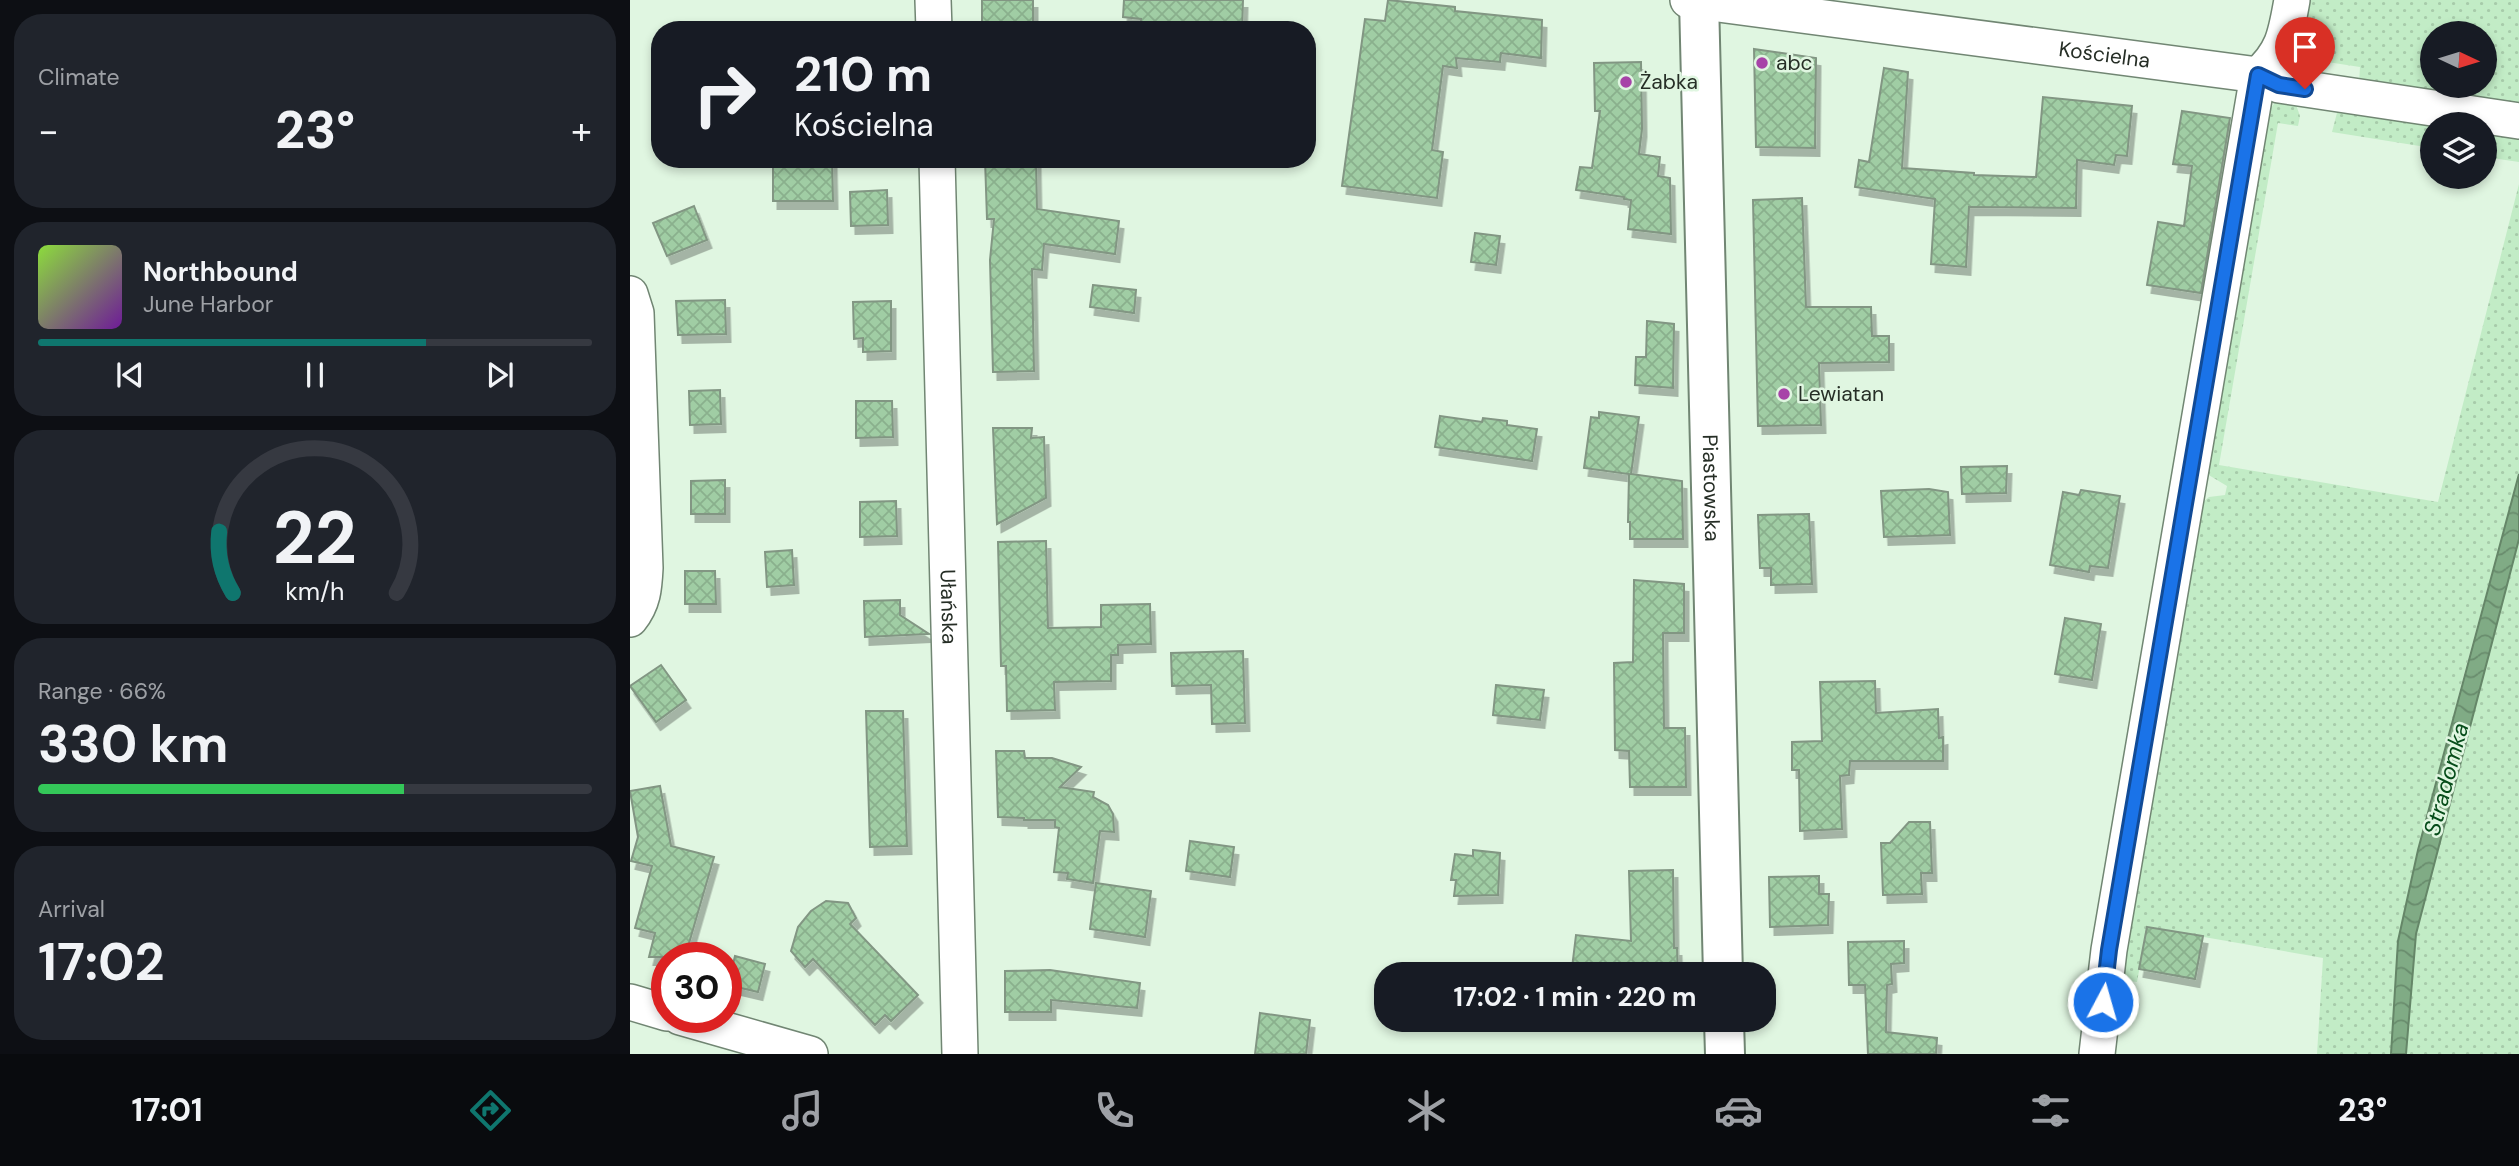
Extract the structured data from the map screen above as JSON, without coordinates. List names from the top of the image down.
{
  "streets": {
    "street": ["Kościelna", "Piastowska", "Ułańska"]
  },
  "crossings": [
    ["Kościelna", "Piastowska"]
  ],
  "water": ["Stradomka"],
  "places": ["abc", "Żabka", "Lewiatan"],
  "north": "right",
  "page": {
    "tile": [
      "Climate",
      ["Range · 66%", "330 km"],
      ["Arrival", "17:02"]
    ],
    "turn": ["210 m", "Kościelna"],
    "heat": ["−", "23°", "+"],
    "song": ["Northbound", "June Harbor"],
    "limit": "30",
    "trip": "17:02 · 1 min · 220 m",
    "tabs": ["17:01", "23°"],
    "gauge": ["22", "km/h"]
  }
}
